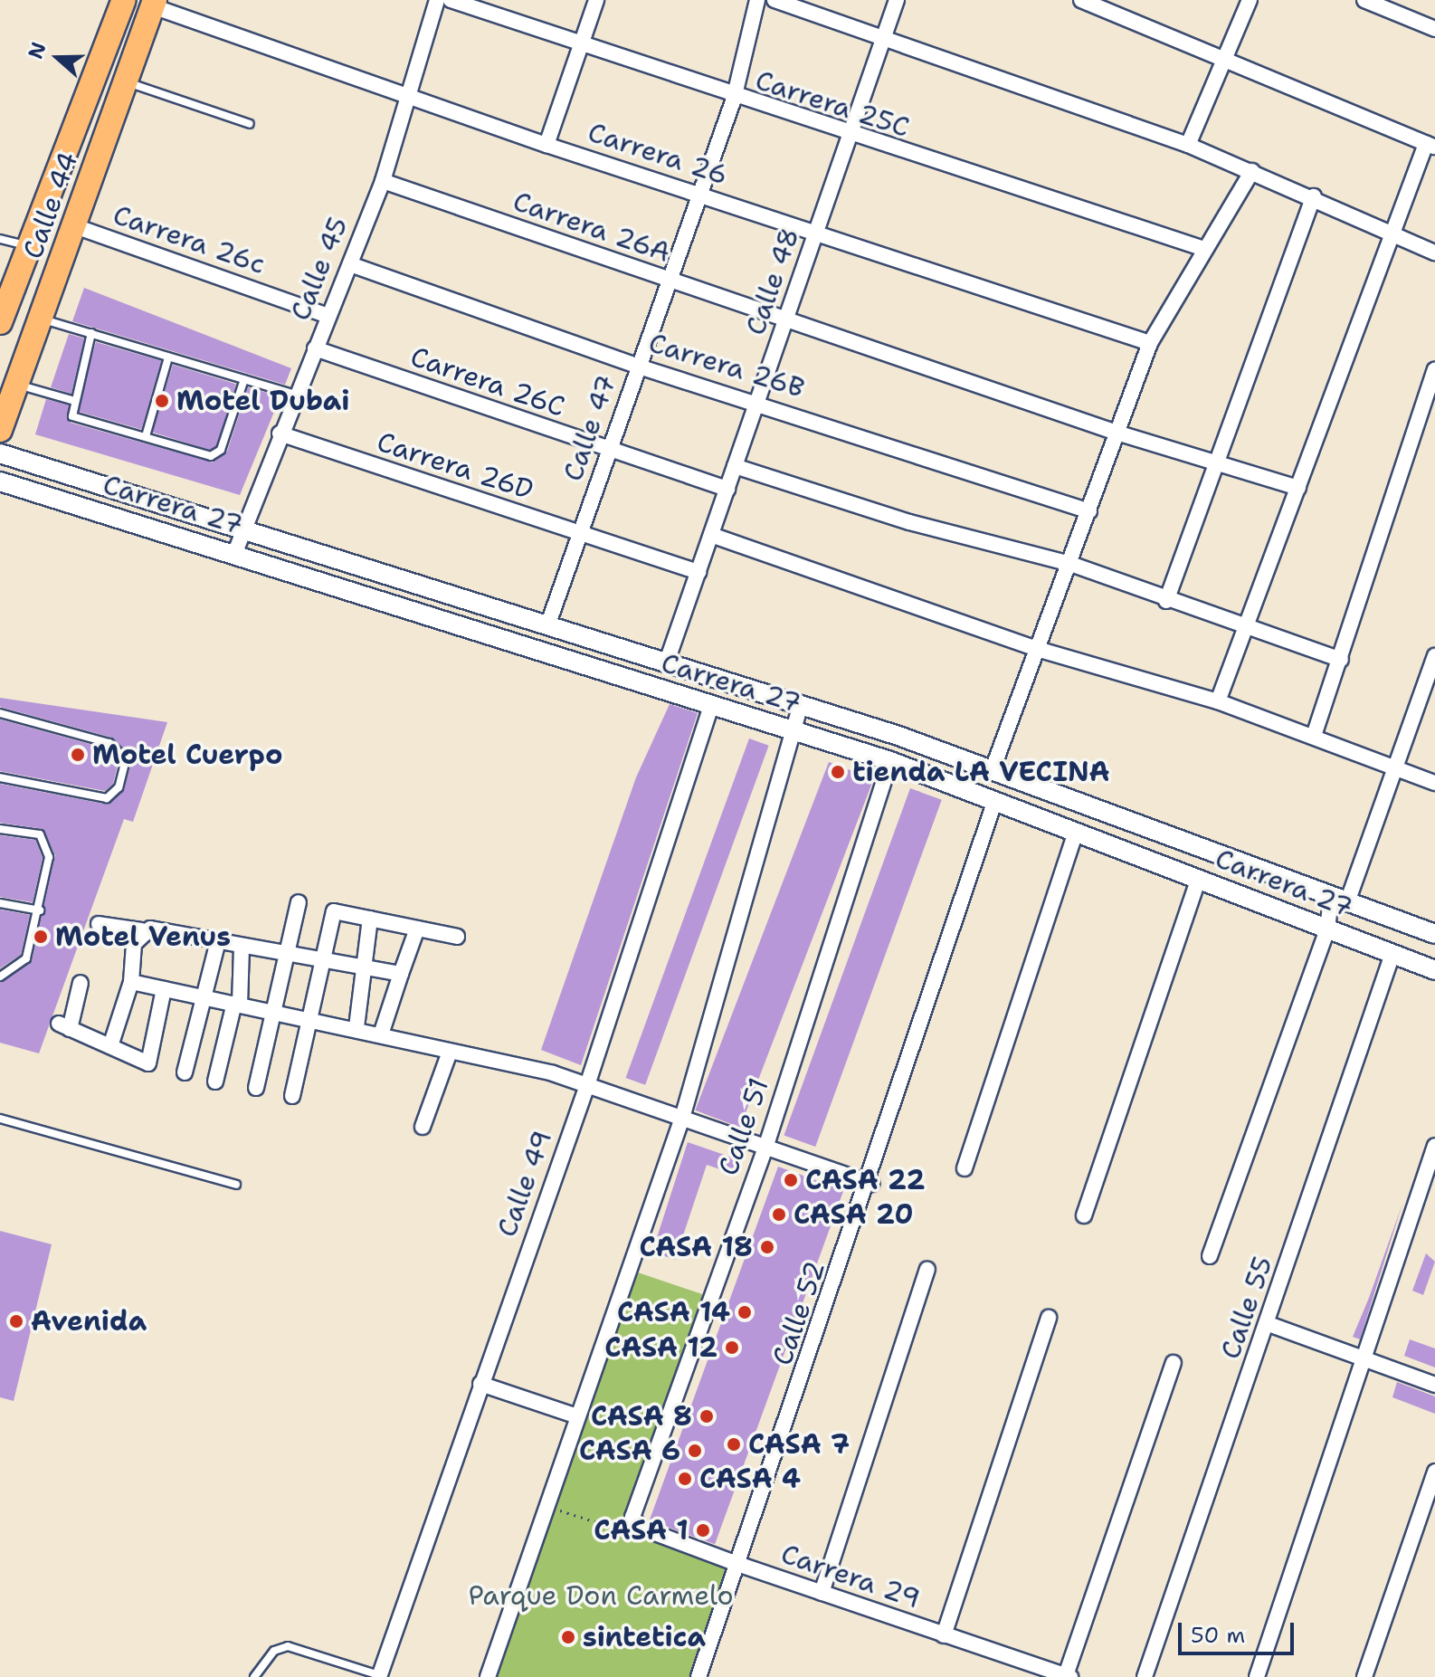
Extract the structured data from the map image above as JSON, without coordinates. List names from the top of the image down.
{
  "streets": {
    "main road": ["Calle 44"],
    "street": [
      "Carrera 25C",
      "Carrera 26",
      "Carrera 26A",
      "Carrera 26c",
      "Calle 45",
      "Calle 48",
      "Carrera 26B",
      "Carrera 26C",
      "Calle 47",
      "Carrera 26D",
      "Carrera 27",
      "Calle 51",
      "Calle 49",
      "Calle 55",
      "Calle 52",
      "Carrera 29"
    ]
  },
  "crossings": [
    ["Carrera 25C", "Calle 48"],
    ["Carrera 25C", "Calle 47"],
    ["Carrera 26", "Calle 44"],
    ["Carrera 26", "Calle 45"],
    ["Carrera 26", "Calle 48"],
    ["Carrera 26", "Calle 47"],
    ["Calle 44", "Carrera 26c"],
    ["Carrera 26A", "Calle 45"],
    ["Carrera 26A", "Calle 48"],
    ["Carrera 26A", "Calle 47"],
    ["Carrera 26c", "Calle 45"],
    ["Calle 45", "Carrera 26B"],
    ["Calle 45", "Carrera 26C"],
    ["Calle 45", "Carrera 26D"],
    ["Calle 45", "Carrera 27"],
    ["Calle 48", "Carrera 26B"],
    ["Calle 48", "Carrera 26C"],
    ["Calle 48", "Carrera 26D"],
    ["Calle 48", "Carrera 27"],
    ["Carrera 26B", "Calle 47"],
    ["Carrera 26C", "Calle 47"],
    ["Calle 47", "Carrera 26D"],
    ["Calle 47", "Carrera 27"],
    ["Carrera 27", "Calle 51"],
    ["Carrera 27", "Calle 49"],
    ["Carrera 27", "Calle 55"],
    ["Carrera 27", "Calle 52"],
    ["Calle 51", "Carrera 29"],
    ["Calle 52", "Carrera 29"]
  ],
  "parks": ["Parque Don Carmelo"],
  "places": [
    "Motel Dubai",
    "Motel Cuerpo",
    "tienda LA VECINA",
    "Motel Venus",
    "CASA 22",
    "CASA 20",
    "CASA 18",
    "CASA 14",
    "Avenida",
    "CASA 12",
    "CASA 8",
    "CASA 7",
    "CASA 6",
    "CASA 4",
    "CASA 1",
    "sintetica"
  ],
  "scale_bar": "50 m",
  "north": "left"
}
